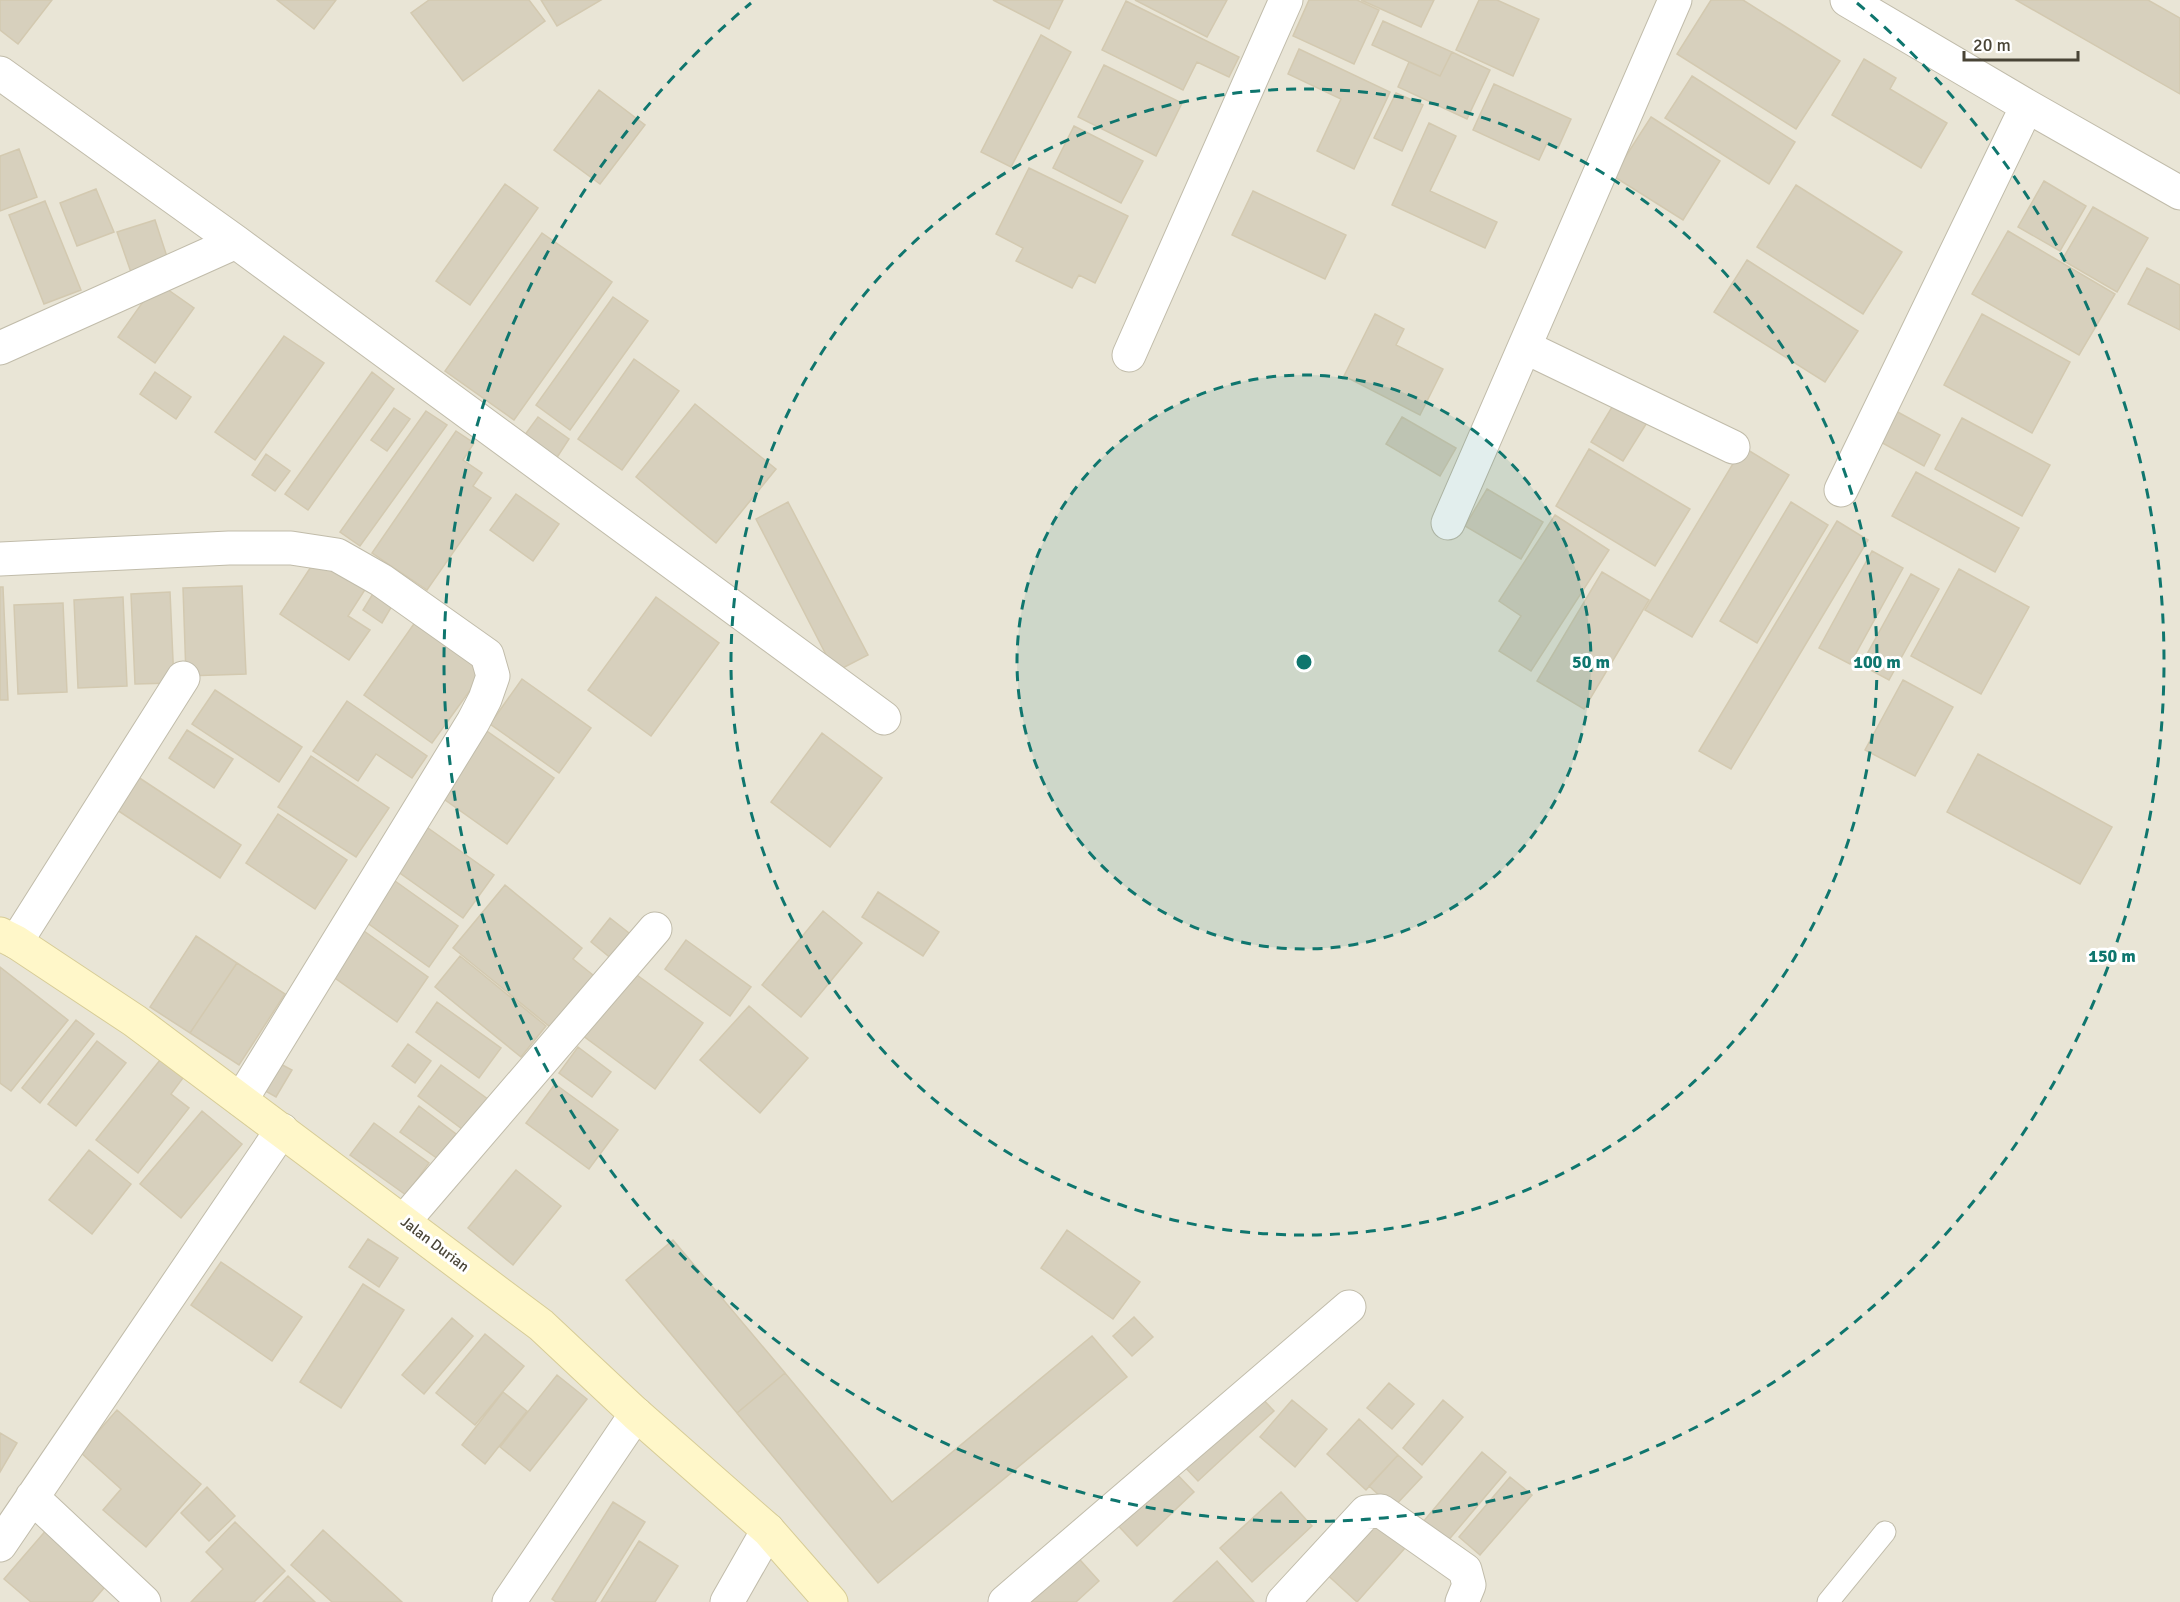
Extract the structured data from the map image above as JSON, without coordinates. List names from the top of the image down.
{
  "streets": {
    "street": ["Jalan Durian"]
  },
  "scale_bar": "20 m",
  "rings": ["50 m", "100 m", "150 m"]
}
